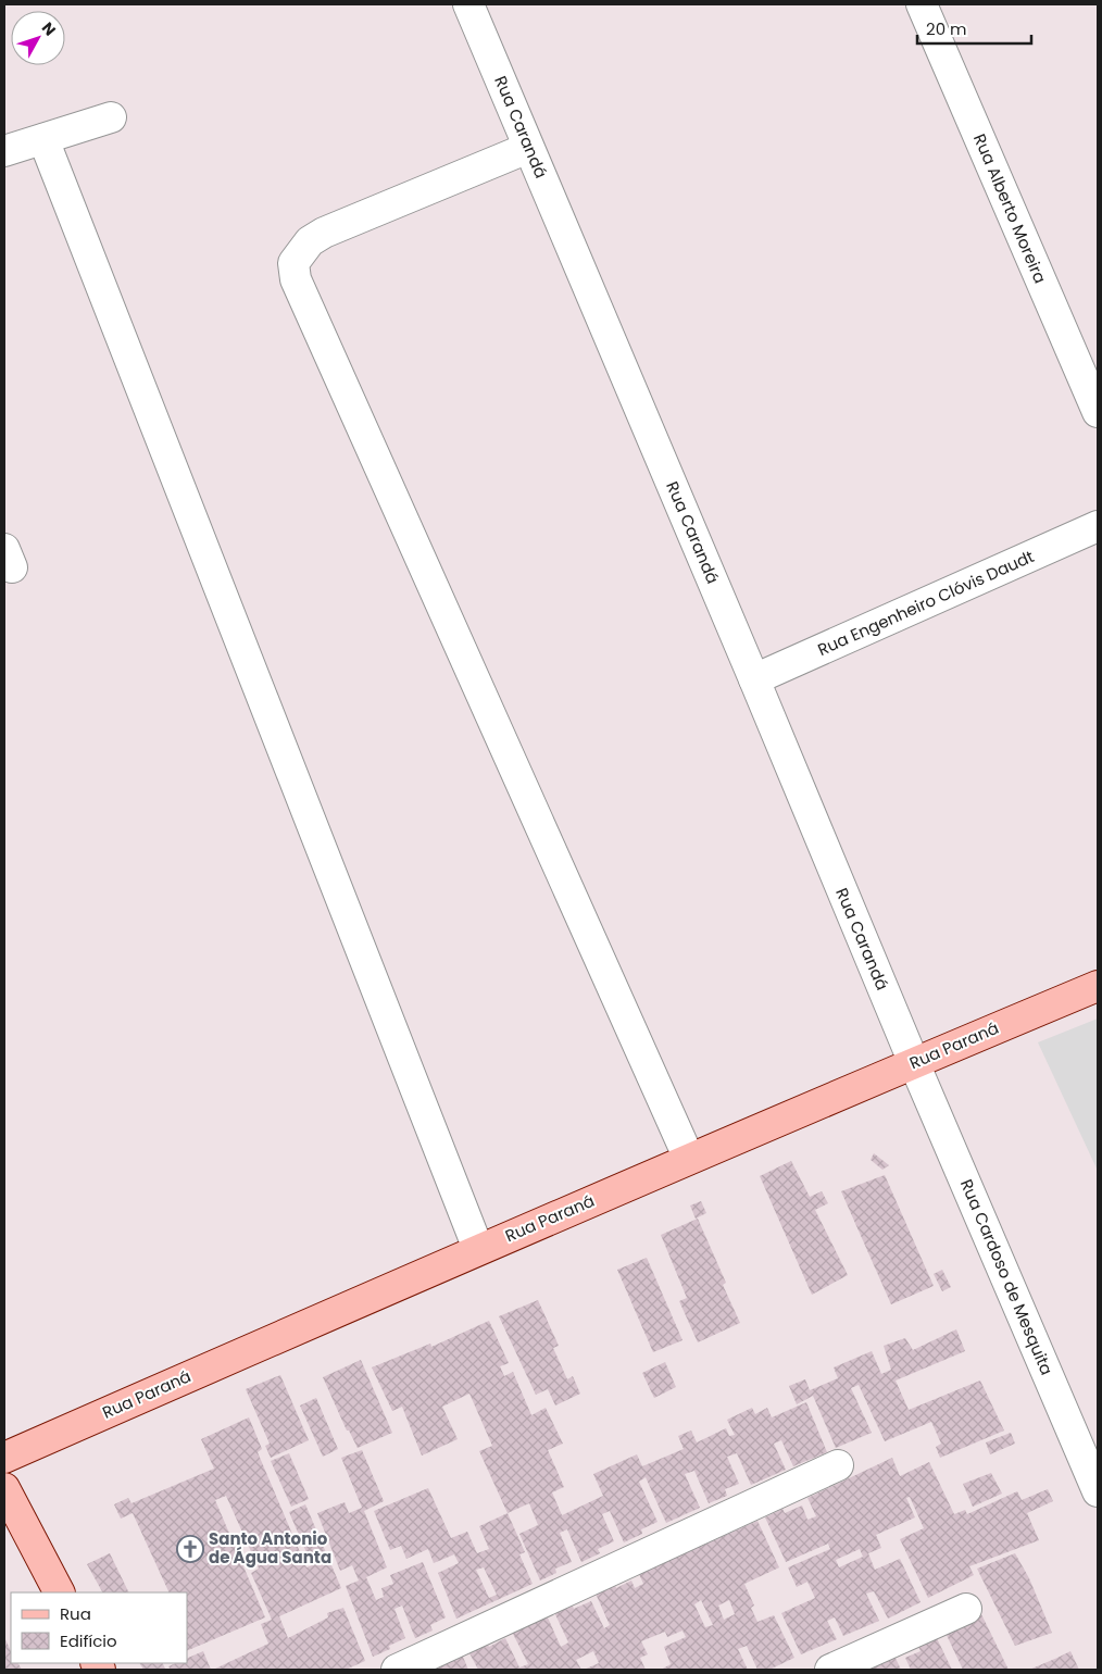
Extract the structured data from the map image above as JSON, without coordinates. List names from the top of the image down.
{
  "streets": {
    "street": [
      "Rua Carandá",
      "Rua Alberto Moreira",
      "Rua Engenheiro Clóvis Daudt",
      "Rua Paraná",
      "Rua Cardoso de Mesquita"
    ]
  },
  "crossings": [
    ["Rua Carandá", "Rua Engenheiro Clóvis Daudt"],
    ["Rua Carandá", "Rua Paraná"],
    ["Rua Carandá", "Rua Cardoso de Mesquita"],
    ["Rua Paraná", "Rua Cardoso de Mesquita"]
  ],
  "places": {
    "church": ["Santo Antonio de Água Santa"]
  },
  "legend": ["Rua", "Edifício"],
  "scale_bar": "20 m",
  "north": "top right"
}
